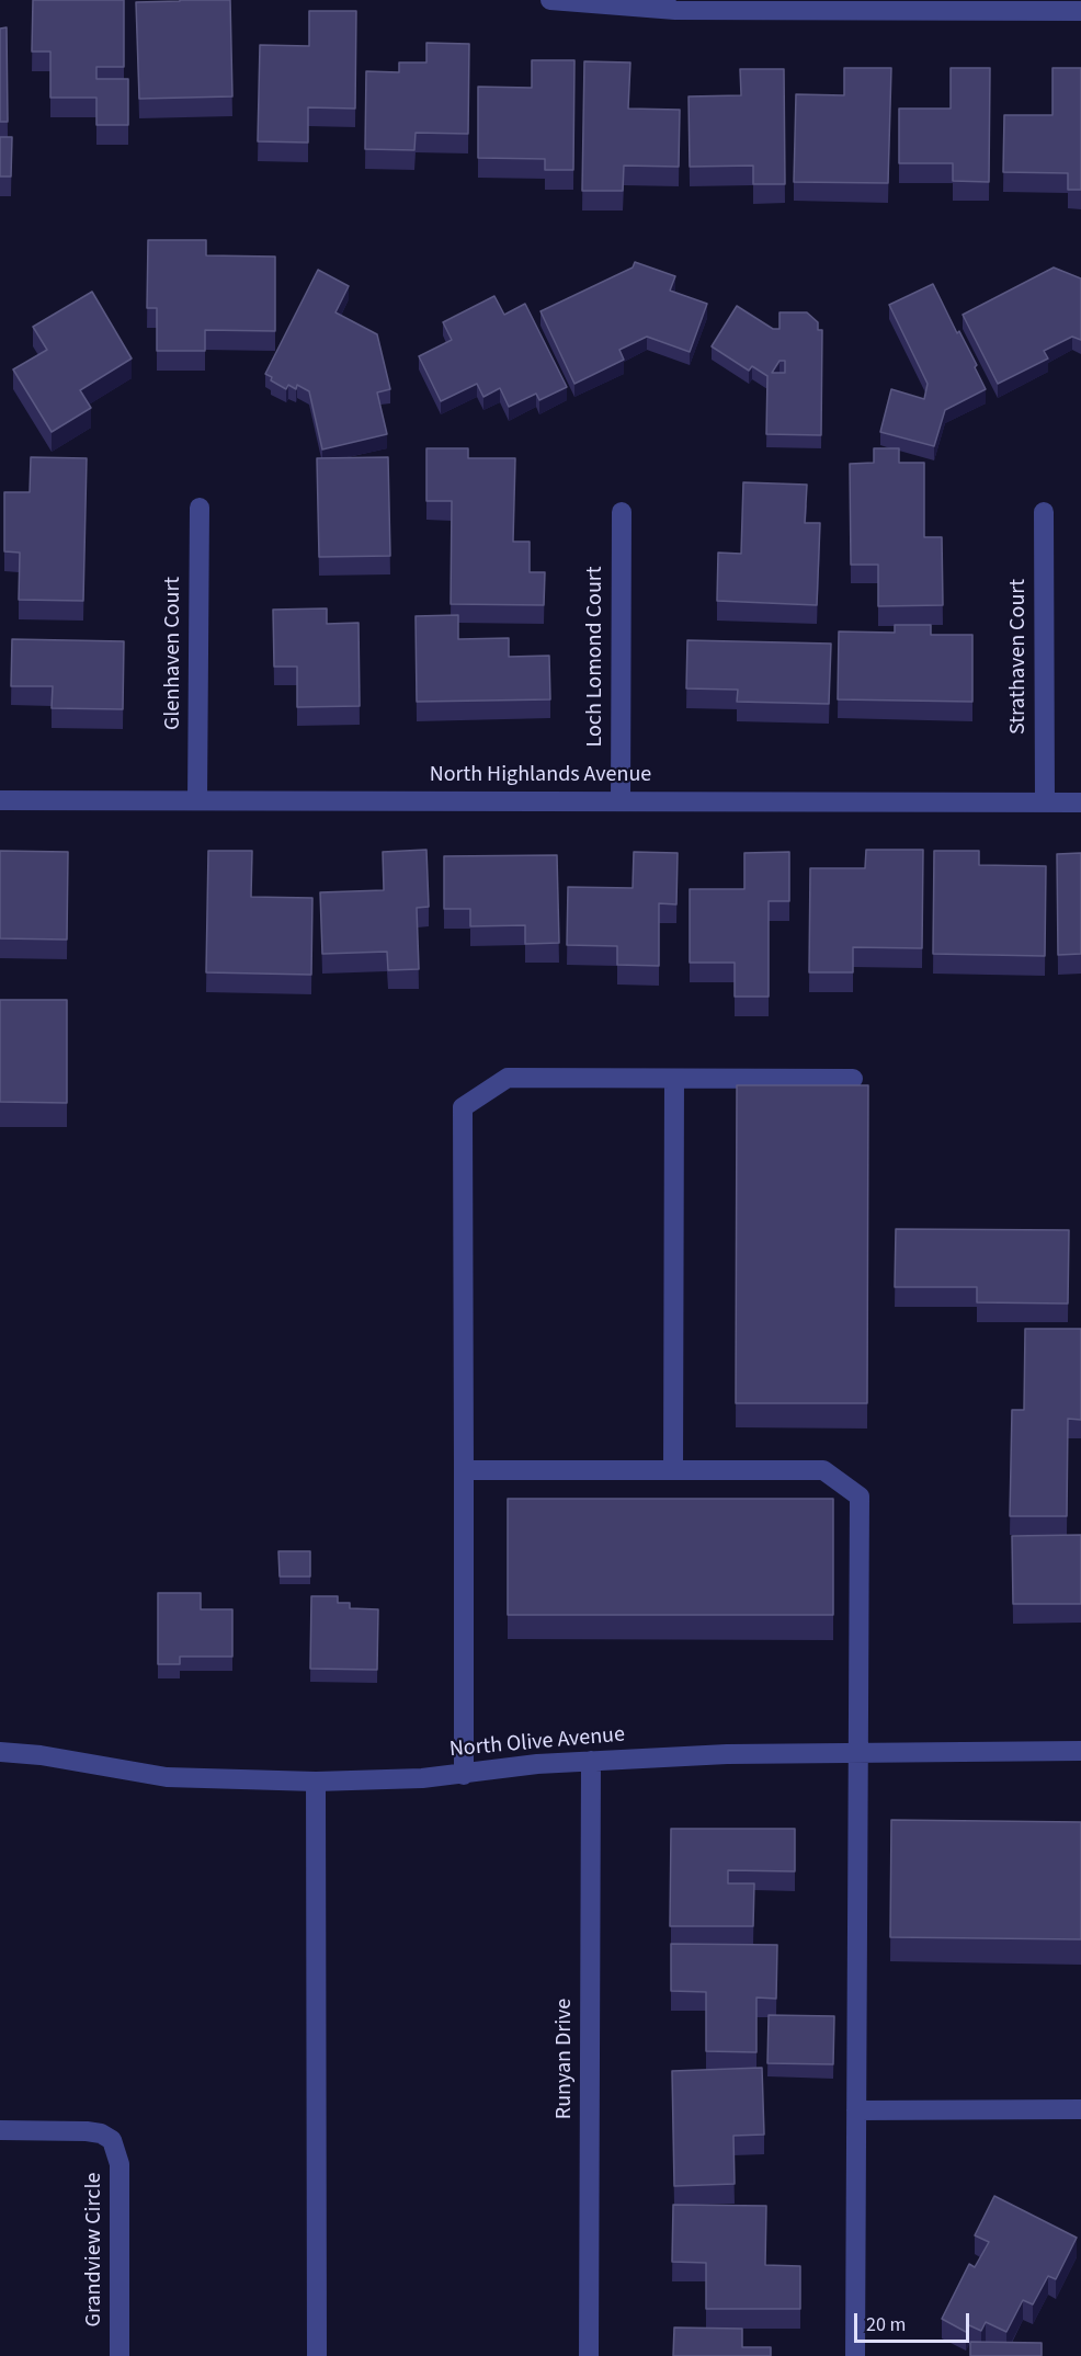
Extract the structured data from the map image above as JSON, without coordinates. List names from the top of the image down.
{
  "streets": {
    "street": [
      "Glenhaven Court",
      "Loch Lomond Court",
      "Strathaven Court",
      "North Highlands Avenue",
      "North Olive Avenue",
      "Runyan Drive",
      "Grandview Circle"
    ]
  },
  "crossings": [
    ["Glenhaven Court", "North Highlands Avenue"],
    ["Loch Lomond Court", "North Highlands Avenue"],
    ["Strathaven Court", "North Highlands Avenue"],
    ["North Olive Avenue", "Runyan Drive"]
  ],
  "scale_bar": "20 m"
}
